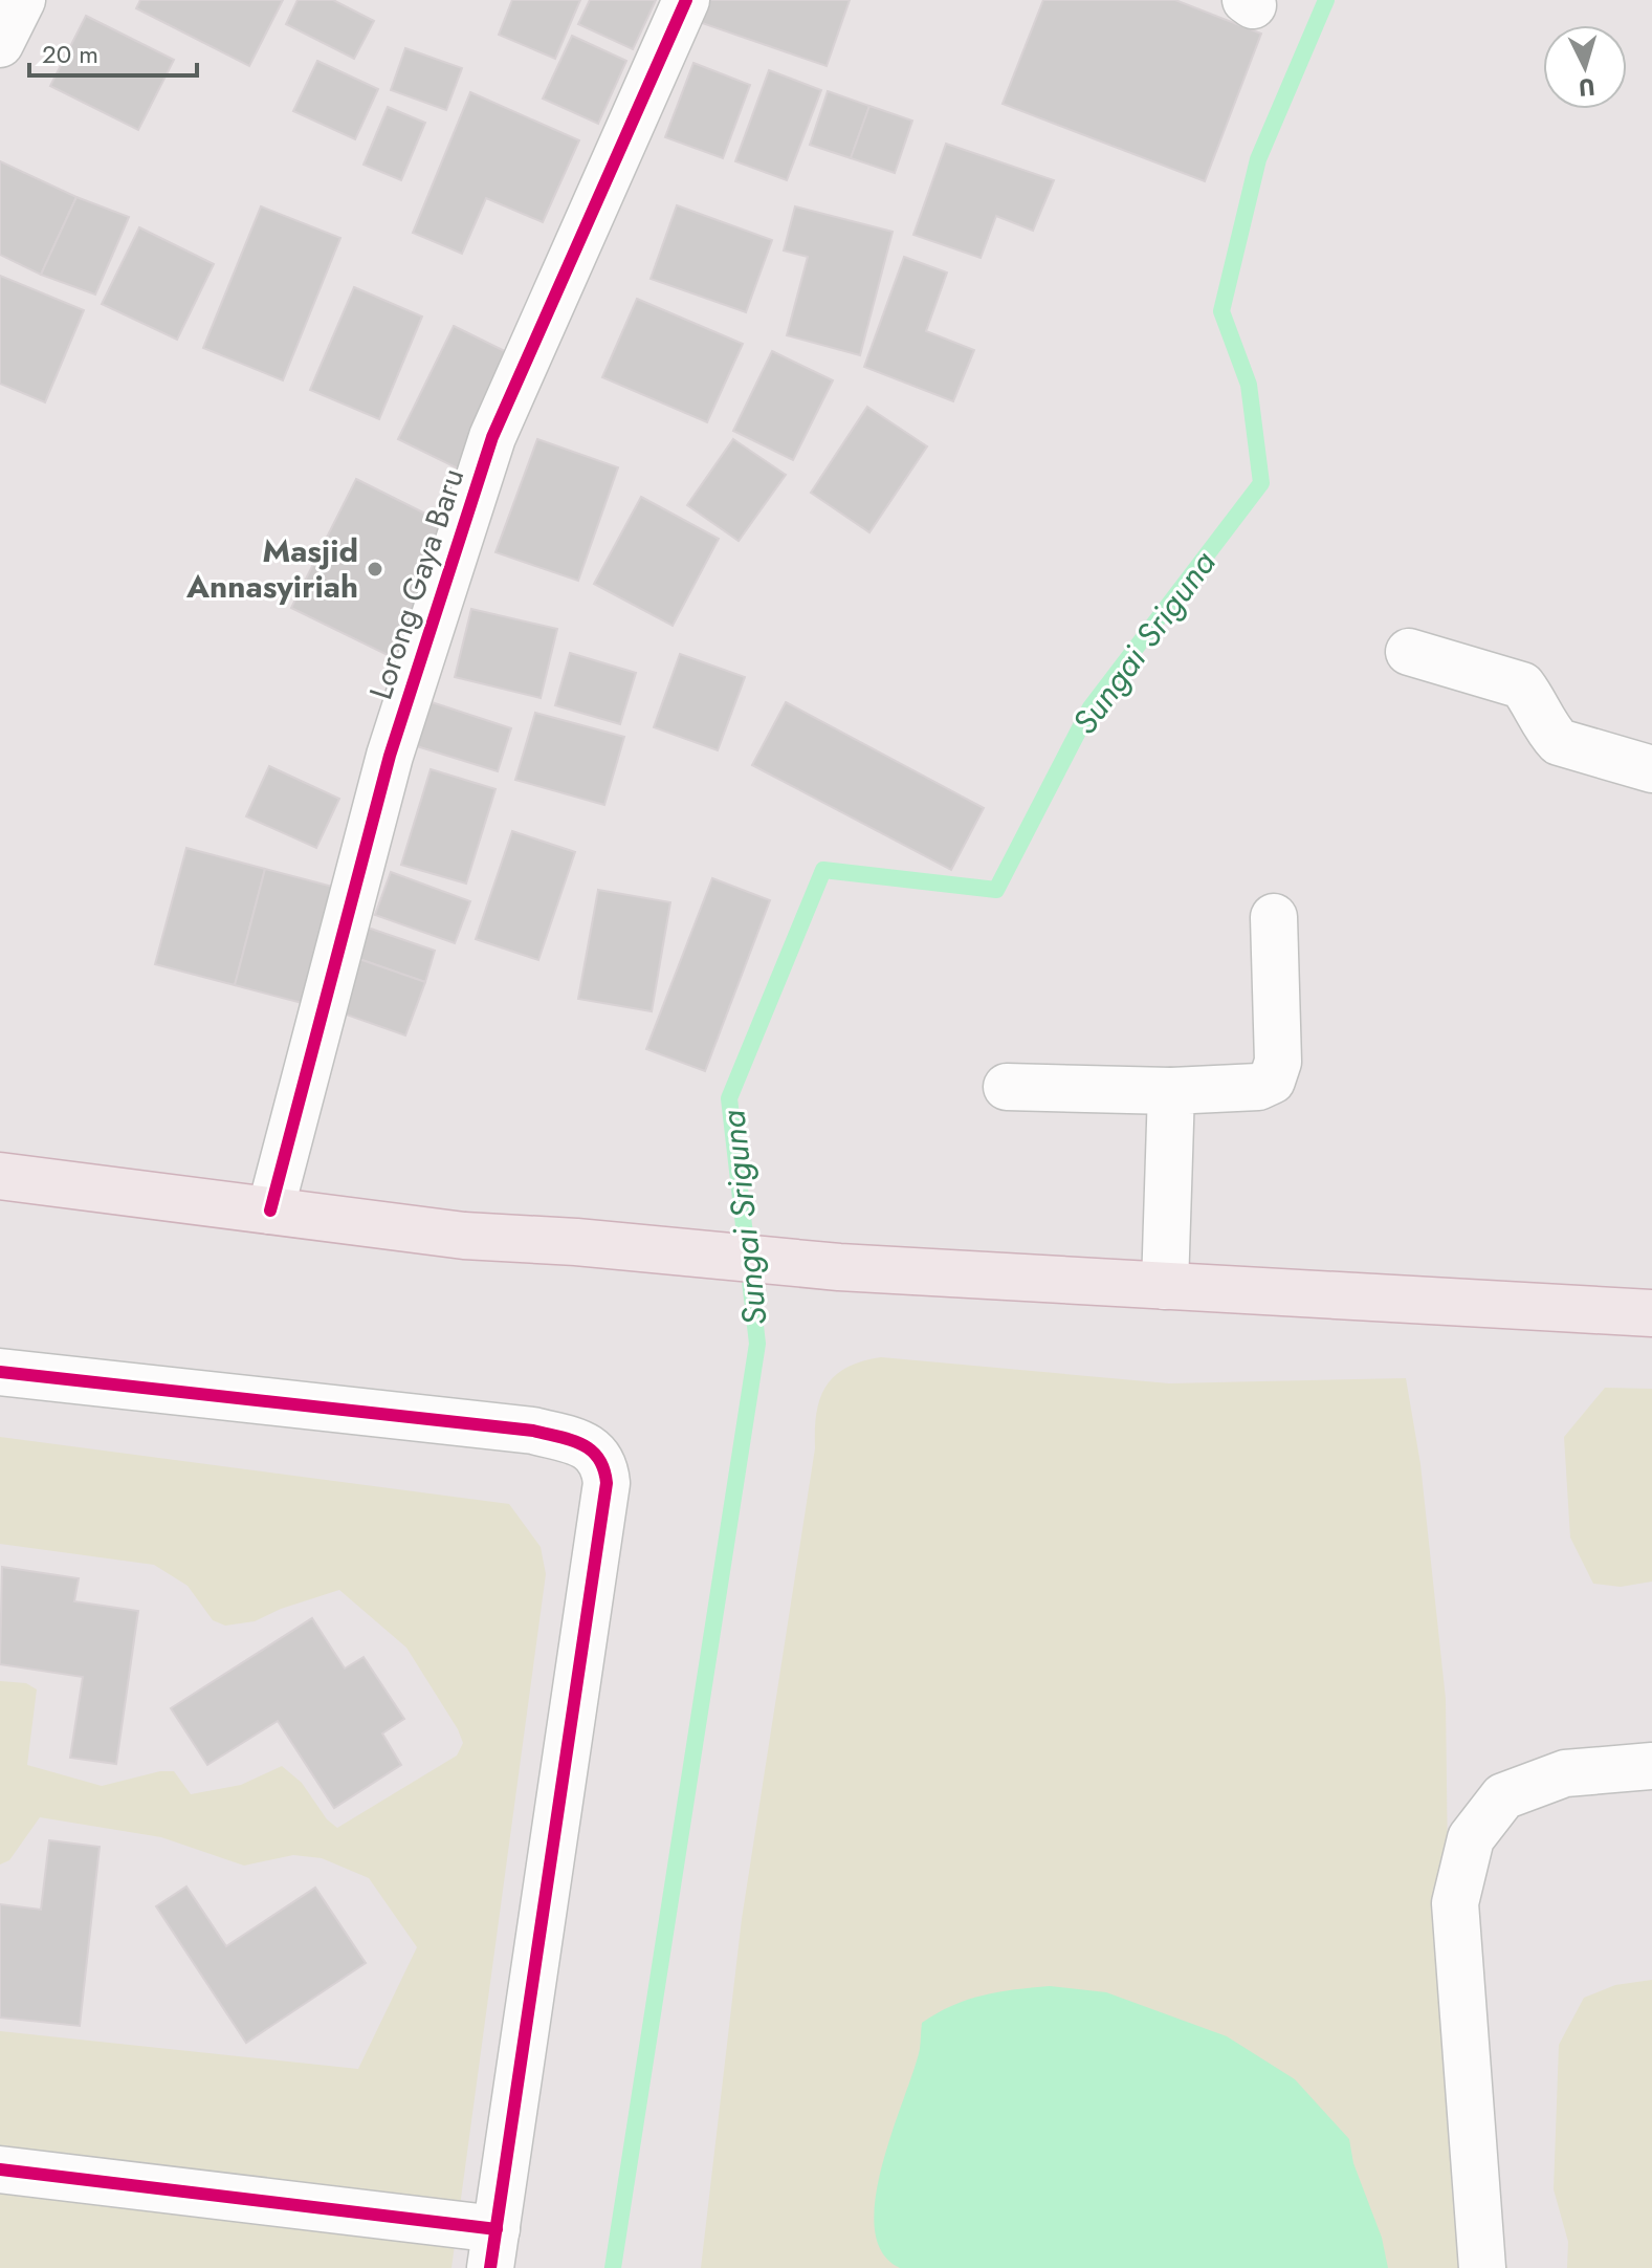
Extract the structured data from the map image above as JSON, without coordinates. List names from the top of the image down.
{
  "streets": {
    "street": ["Lorong Gaya Baru"]
  },
  "water": ["Sungai Sriguna"],
  "places": ["Masjid Annasyiriah"],
  "scale_bar": "20 m",
  "north": "bottom"
}
